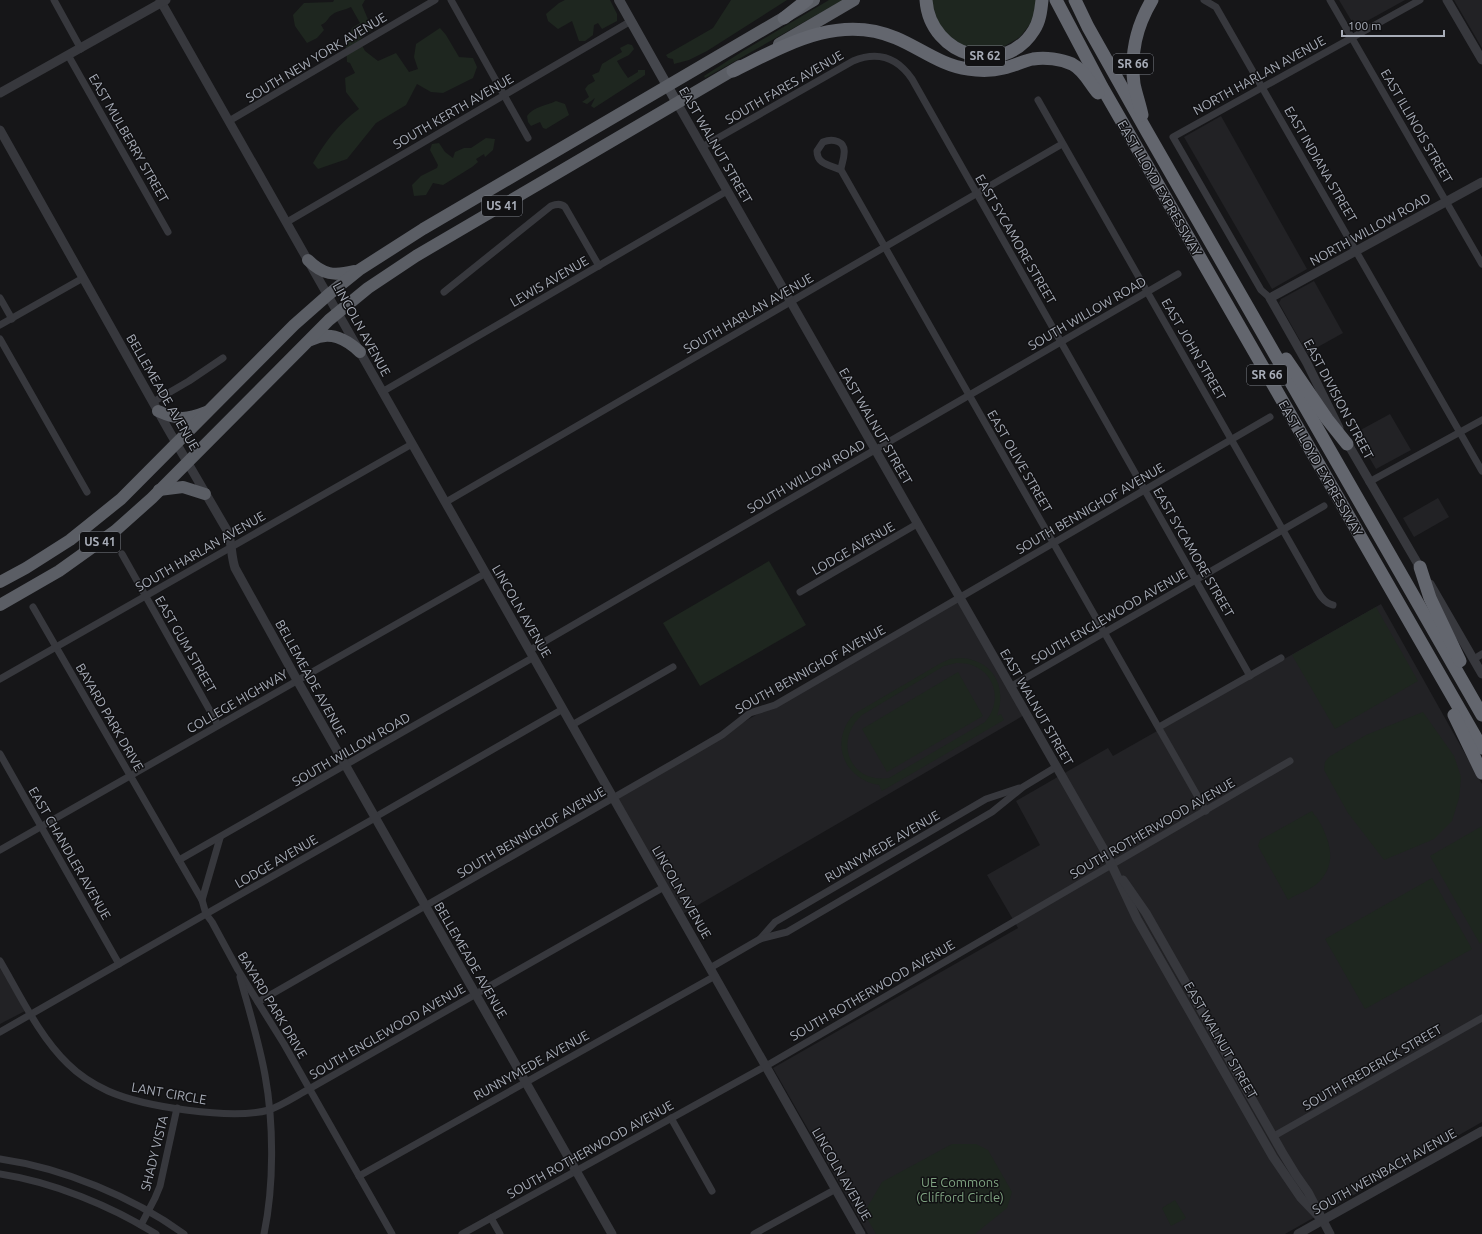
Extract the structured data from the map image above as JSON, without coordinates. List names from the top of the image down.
{
  "streets": {
    "highway": [
      "SR 62",
      "SR 66",
      "EAST LLOYD EXPRESSWAY",
      "US 41"
    ],
    "main road": ["EAST WALNUT STREET"],
    "street": [
      "SOUTH NEW YORK AVENUE",
      "NORTH HARLAN AVENUE",
      "SOUTH FARES AVENUE",
      "SOUTH KERTH AVENUE",
      "EAST ILLINOIS STREET",
      "EAST MULBERRY STREET",
      "EAST INDIANA STREET",
      "NORTH WILLOW ROAD",
      "EAST SYCAMORE STREET",
      "LEWIS AVENUE",
      "SOUTH HARLAN AVENUE",
      "SOUTH WILLOW ROAD",
      "LINCOLN AVENUE",
      "EAST JOHN STREET",
      "BELLEMEADE AVENUE",
      "EAST DIVISION STREET",
      "EAST OLIVE STREET",
      "SOUTH BENNIGHOF AVENUE",
      "LODGE AVENUE",
      "SOUTH ENGLEWOOD AVENUE",
      "EAST GUM STREET",
      "COLLEGE HIGHWAY",
      "BAYARD PARK DRIVE",
      "SOUTH ROTHERWOOD AVENUE",
      "RUNNYMEDE AVENUE",
      "EAST CHANDLER AVENUE",
      "SOUTH FREDERICK STREET",
      "LANT CIRCLE",
      "SHADY VISTA",
      "SOUTH WEINBACH AVENUE"
    ]
  },
  "crossings": [
    ["SOUTH NEW YORK AVENUE", "LINCOLN AVENUE"],
    ["SR 66", "EAST LLOYD EXPRESSWAY"],
    ["NORTH HARLAN AVENUE", "EAST ILLINOIS STREET"],
    ["NORTH HARLAN AVENUE", "EAST INDIANA STREET"],
    ["NORTH HARLAN AVENUE", "EAST DIVISION STREET"],
    ["SOUTH FARES AVENUE", "EAST WALNUT STREET"],
    ["SOUTH FARES AVENUE", "EAST SYCAMORE STREET"],
    ["SOUTH KERTH AVENUE", "EAST WALNUT STREET"],
    ["SOUTH KERTH AVENUE", "LINCOLN AVENUE"],
    ["EAST ILLINOIS STREET", "NORTH WILLOW ROAD"],
    ["EAST WALNUT STREET", "US 41"],
    ["EAST WALNUT STREET", "LEWIS AVENUE"],
    ["EAST WALNUT STREET", "SOUTH HARLAN AVENUE"],
    ["EAST WALNUT STREET", "SOUTH WILLOW ROAD"],
    ["EAST WALNUT STREET", "SOUTH BENNIGHOF AVENUE"],
    ["EAST WALNUT STREET", "LODGE AVENUE"],
    ["EAST WALNUT STREET", "SOUTH ENGLEWOOD AVENUE"],
    ["EAST WALNUT STREET", "SOUTH ROTHERWOOD AVENUE"],
    ["EAST WALNUT STREET", "RUNNYMEDE AVENUE"],
    ["EAST WALNUT STREET", "SOUTH FREDERICK STREET"],
    ["EAST WALNUT STREET", "SOUTH WEINBACH AVENUE"],
    ["EAST INDIANA STREET", "NORTH WILLOW ROAD"],
    ["US 41", "LINCOLN AVENUE"],
    ["US 41", "BELLEMEADE AVENUE"],
    ["NORTH WILLOW ROAD", "EAST DIVISION STREET"],
    ["EAST SYCAMORE STREET", "SOUTH HARLAN AVENUE"],
    ["EAST SYCAMORE STREET", "SOUTH WILLOW ROAD"],
    ["EAST SYCAMORE STREET", "SOUTH BENNIGHOF AVENUE"],
    ["EAST SYCAMORE STREET", "SOUTH ENGLEWOOD AVENUE"],
    ["LEWIS AVENUE", "LINCOLN AVENUE"],
    ["SOUTH HARLAN AVENUE", "LINCOLN AVENUE"],
    ["SOUTH HARLAN AVENUE", "EAST JOHN STREET"],
    ["SOUTH HARLAN AVENUE", "BELLEMEADE AVENUE"],
    ["SOUTH HARLAN AVENUE", "EAST OLIVE STREET"],
    ["SOUTH HARLAN AVENUE", "EAST GUM STREET"],
    ["SOUTH HARLAN AVENUE", "BAYARD PARK DRIVE"],
    ["SOUTH WILLOW ROAD", "LINCOLN AVENUE"],
    ["SOUTH WILLOW ROAD", "EAST JOHN STREET"],
    ["SOUTH WILLOW ROAD", "BELLEMEADE AVENUE"],
    ["SOUTH WILLOW ROAD", "EAST OLIVE STREET"],
    ["SOUTH WILLOW ROAD", "BAYARD PARK DRIVE"],
    ["LINCOLN AVENUE", "SOUTH BENNIGHOF AVENUE"],
    ["LINCOLN AVENUE", "LODGE AVENUE"],
    ["LINCOLN AVENUE", "SOUTH ENGLEWOOD AVENUE"],
    ["LINCOLN AVENUE", "COLLEGE HIGHWAY"],
    ["LINCOLN AVENUE", "SOUTH ROTHERWOOD AVENUE"],
    ["LINCOLN AVENUE", "RUNNYMEDE AVENUE"],
    ["EAST JOHN STREET", "SOUTH BENNIGHOF AVENUE"],
    ["EAST JOHN STREET", "SOUTH ENGLEWOOD AVENUE"],
    ["BELLEMEADE AVENUE", "SOUTH BENNIGHOF AVENUE"],
    ["BELLEMEADE AVENUE", "LODGE AVENUE"],
    ["BELLEMEADE AVENUE", "SOUTH ENGLEWOOD AVENUE"],
    ["BELLEMEADE AVENUE", "COLLEGE HIGHWAY"],
    ["BELLEMEADE AVENUE", "SOUTH ROTHERWOOD AVENUE"],
    ["BELLEMEADE AVENUE", "RUNNYMEDE AVENUE"],
    ["EAST OLIVE STREET", "SOUTH BENNIGHOF AVENUE"],
    ["EAST OLIVE STREET", "SOUTH ENGLEWOOD AVENUE"],
    ["EAST OLIVE STREET", "SOUTH ROTHERWOOD AVENUE"],
    ["SOUTH BENNIGHOF AVENUE", "BAYARD PARK DRIVE"],
    ["LODGE AVENUE", "BAYARD PARK DRIVE"],
    ["LODGE AVENUE", "EAST CHANDLER AVENUE"],
    ["LODGE AVENUE", "LANT CIRCLE"],
    ["SOUTH ENGLEWOOD AVENUE", "BAYARD PARK DRIVE"],
    ["SOUTH ENGLEWOOD AVENUE", "LANT CIRCLE"],
    ["EAST GUM STREET", "COLLEGE HIGHWAY"],
    ["COLLEGE HIGHWAY", "BAYARD PARK DRIVE"],
    ["COLLEGE HIGHWAY", "EAST CHANDLER AVENUE"],
    ["BAYARD PARK DRIVE", "RUNNYMEDE AVENUE"],
    ["BAYARD PARK DRIVE", "LANT CIRCLE"],
    ["LANT CIRCLE", "SHADY VISTA"]
  ],
  "parks": ["UE Commons (Clifford Circle)"],
  "scale_bar": "100 m"
}
